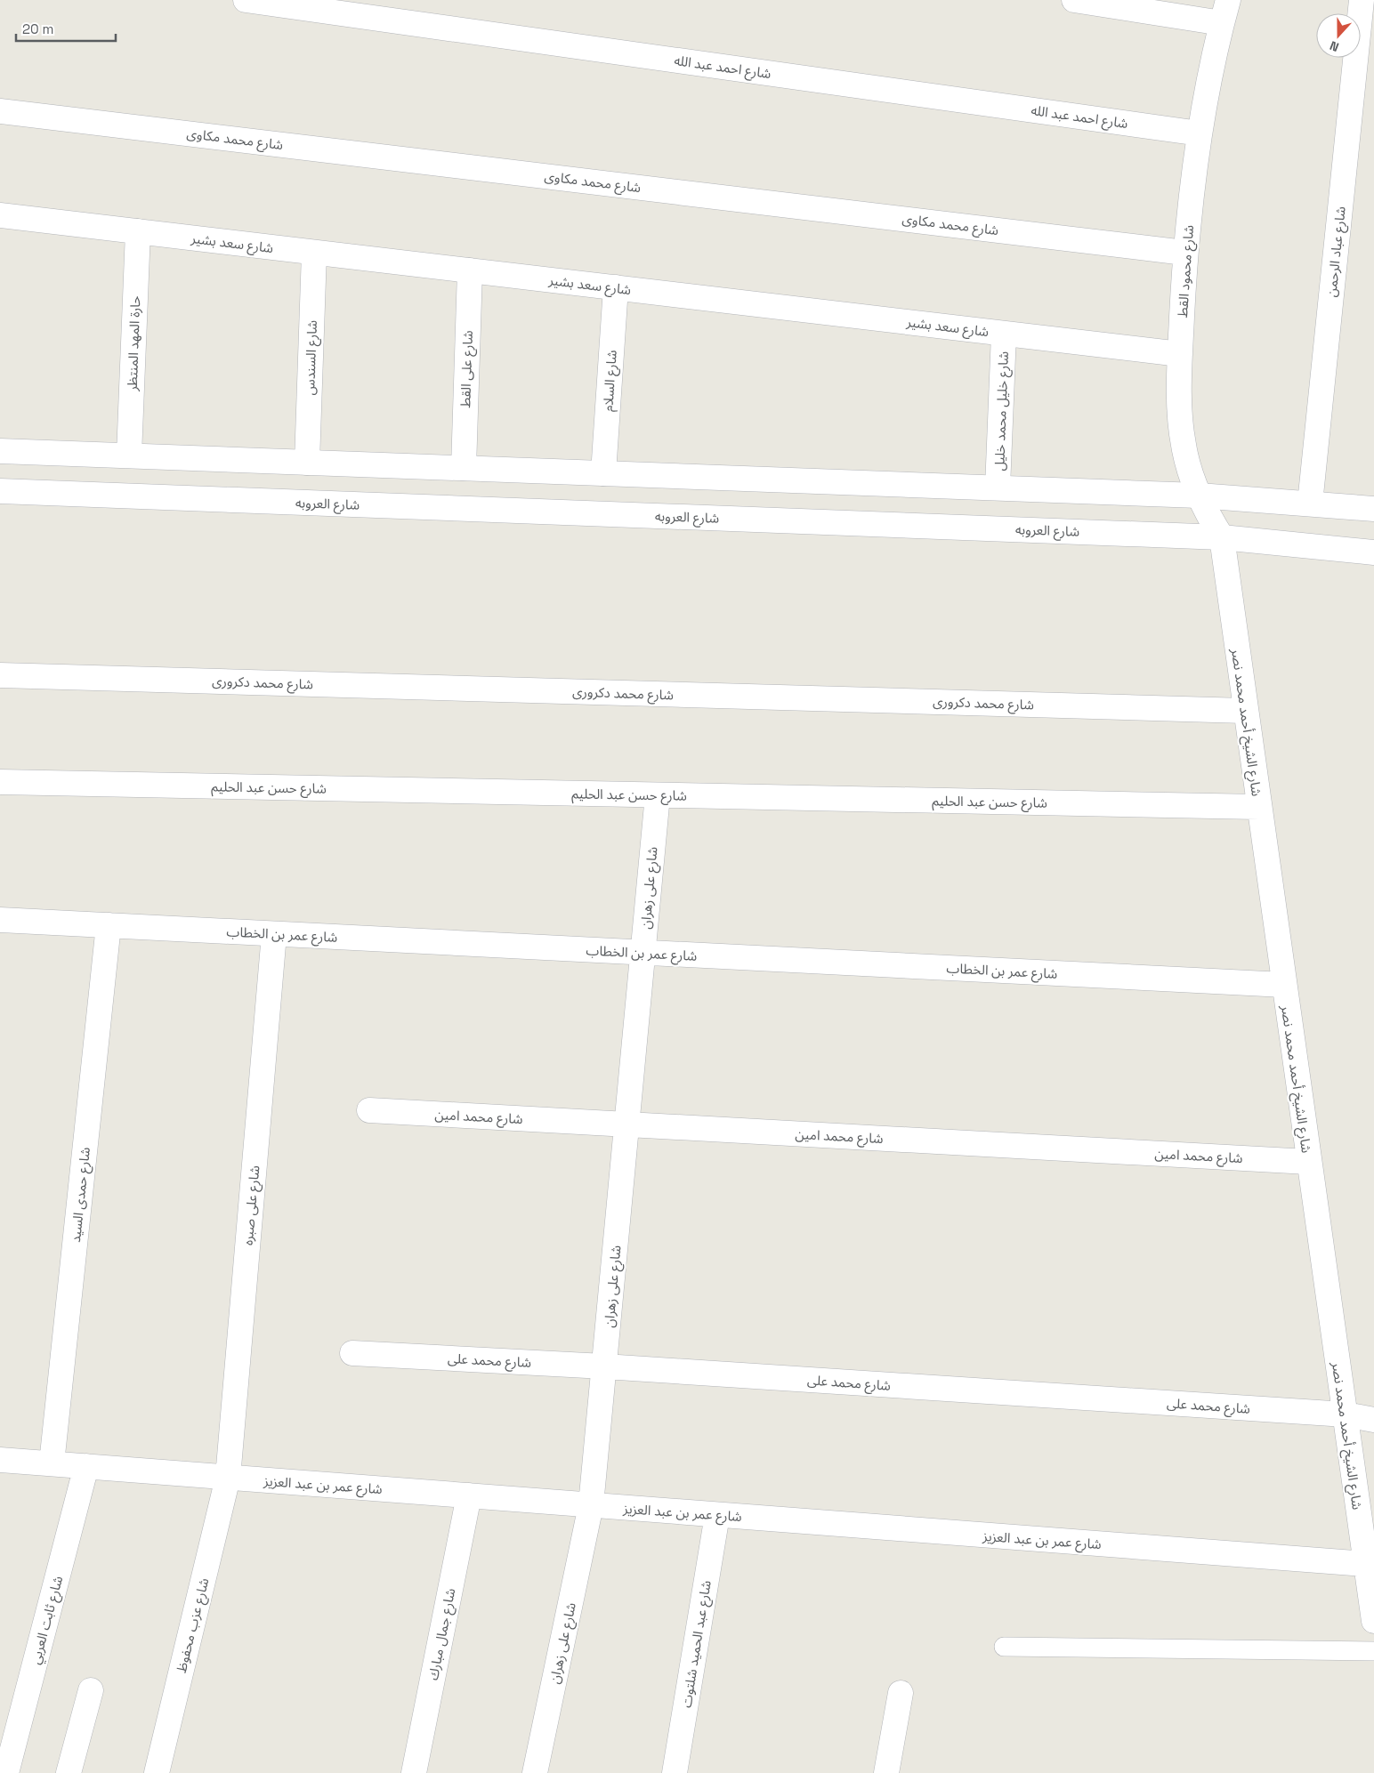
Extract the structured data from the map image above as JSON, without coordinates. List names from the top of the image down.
{
  "streets": {
    "street": [
      "شارع احمد عبد الله",
      "شارع محمد مكاوى",
      "شارع سعد بشير",
      "شارع عباد الرحمن",
      "شارع محمود القط",
      "حارة المهد المنتظر",
      "شارع السندس",
      "شارع على القط",
      "شارع السلام",
      "شارع خليل محمد خليل",
      "شارع العروبه",
      "شارع محمد دكرورى",
      "شارع الشيخ أحمد محمد نصر",
      "شارع حسن عبد الحليم",
      "شارع على زهران",
      "شارع عمر بن الخطاب",
      "شارع محمد امين",
      "شارع حمدى السيد",
      "شارع على صبره",
      "شارع محمد على",
      "شارع عمر بن عبد العزيز",
      "شارع ثابت العربي",
      "شارع عزب محفوظ",
      "شارع جمال مبارك",
      "شارع عبد الحميد شلتوت"
    ]
  },
  "crossings": [
    ["شارع احمد عبد الله", "شارع محمود القط"],
    ["شارع محمد مكاوى", "شارع محمود القط"],
    ["شارع سعد بشير", "شارع محمود القط"],
    ["شارع سعد بشير", "حارة المهد المنتظر"],
    ["شارع سعد بشير", "شارع السندس"],
    ["شارع سعد بشير", "شارع على القط"],
    ["شارع سعد بشير", "شارع السلام"],
    ["شارع سعد بشير", "شارع خليل محمد خليل"],
    ["شارع محمود القط", "شارع العروبه"],
    ["شارع محمود القط", "شارع الشيخ أحمد محمد نصر"],
    ["شارع العروبه", "شارع الشيخ أحمد محمد نصر"],
    ["شارع محمد دكرورى", "شارع الشيخ أحمد محمد نصر"],
    ["شارع الشيخ أحمد محمد نصر", "شارع حسن عبد الحليم"],
    ["شارع الشيخ أحمد محمد نصر", "شارع عمر بن الخطاب"],
    ["شارع الشيخ أحمد محمد نصر", "شارع محمد امين"],
    ["شارع الشيخ أحمد محمد نصر", "شارع محمد على"],
    ["شارع الشيخ أحمد محمد نصر", "شارع عمر بن عبد العزيز"],
    ["شارع حسن عبد الحليم", "شارع على زهران"],
    ["شارع على زهران", "شارع عمر بن الخطاب"],
    ["شارع على زهران", "شارع محمد امين"],
    ["شارع على زهران", "شارع محمد على"],
    ["شارع على زهران", "شارع عمر بن عبد العزيز"],
    ["شارع عمر بن الخطاب", "شارع حمدى السيد"],
    ["شارع عمر بن الخطاب", "شارع على صبره"],
    ["شارع حمدى السيد", "شارع عمر بن عبد العزيز"],
    ["شارع على صبره", "شارع عمر بن عبد العزيز"],
    ["شارع على صبره", "شارع عزب محفوظ"],
    ["شارع عمر بن عبد العزيز", "شارع ثابت العربي"],
    ["شارع عمر بن عبد العزيز", "شارع عزب محفوظ"],
    ["شارع عمر بن عبد العزيز", "شارع جمال مبارك"],
    ["شارع عمر بن عبد العزيز", "شارع عبد الحميد شلتوت"]
  ],
  "scale_bar": "20 m",
  "north": "bottom"
}
